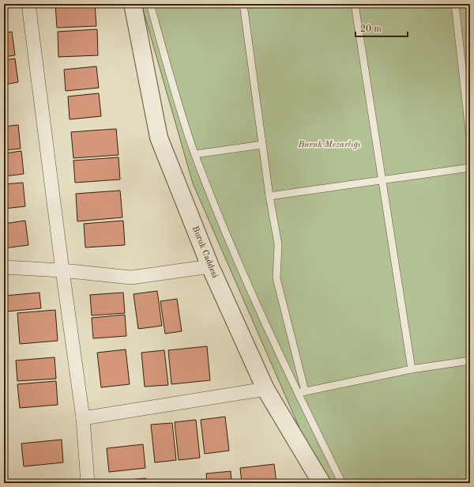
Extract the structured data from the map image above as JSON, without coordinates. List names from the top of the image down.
{
  "streets": {
    "street": ["Buruk Caddesi"]
  },
  "parks": ["Buruk Mezarlığı"],
  "scale_bar": "20 m"
}
